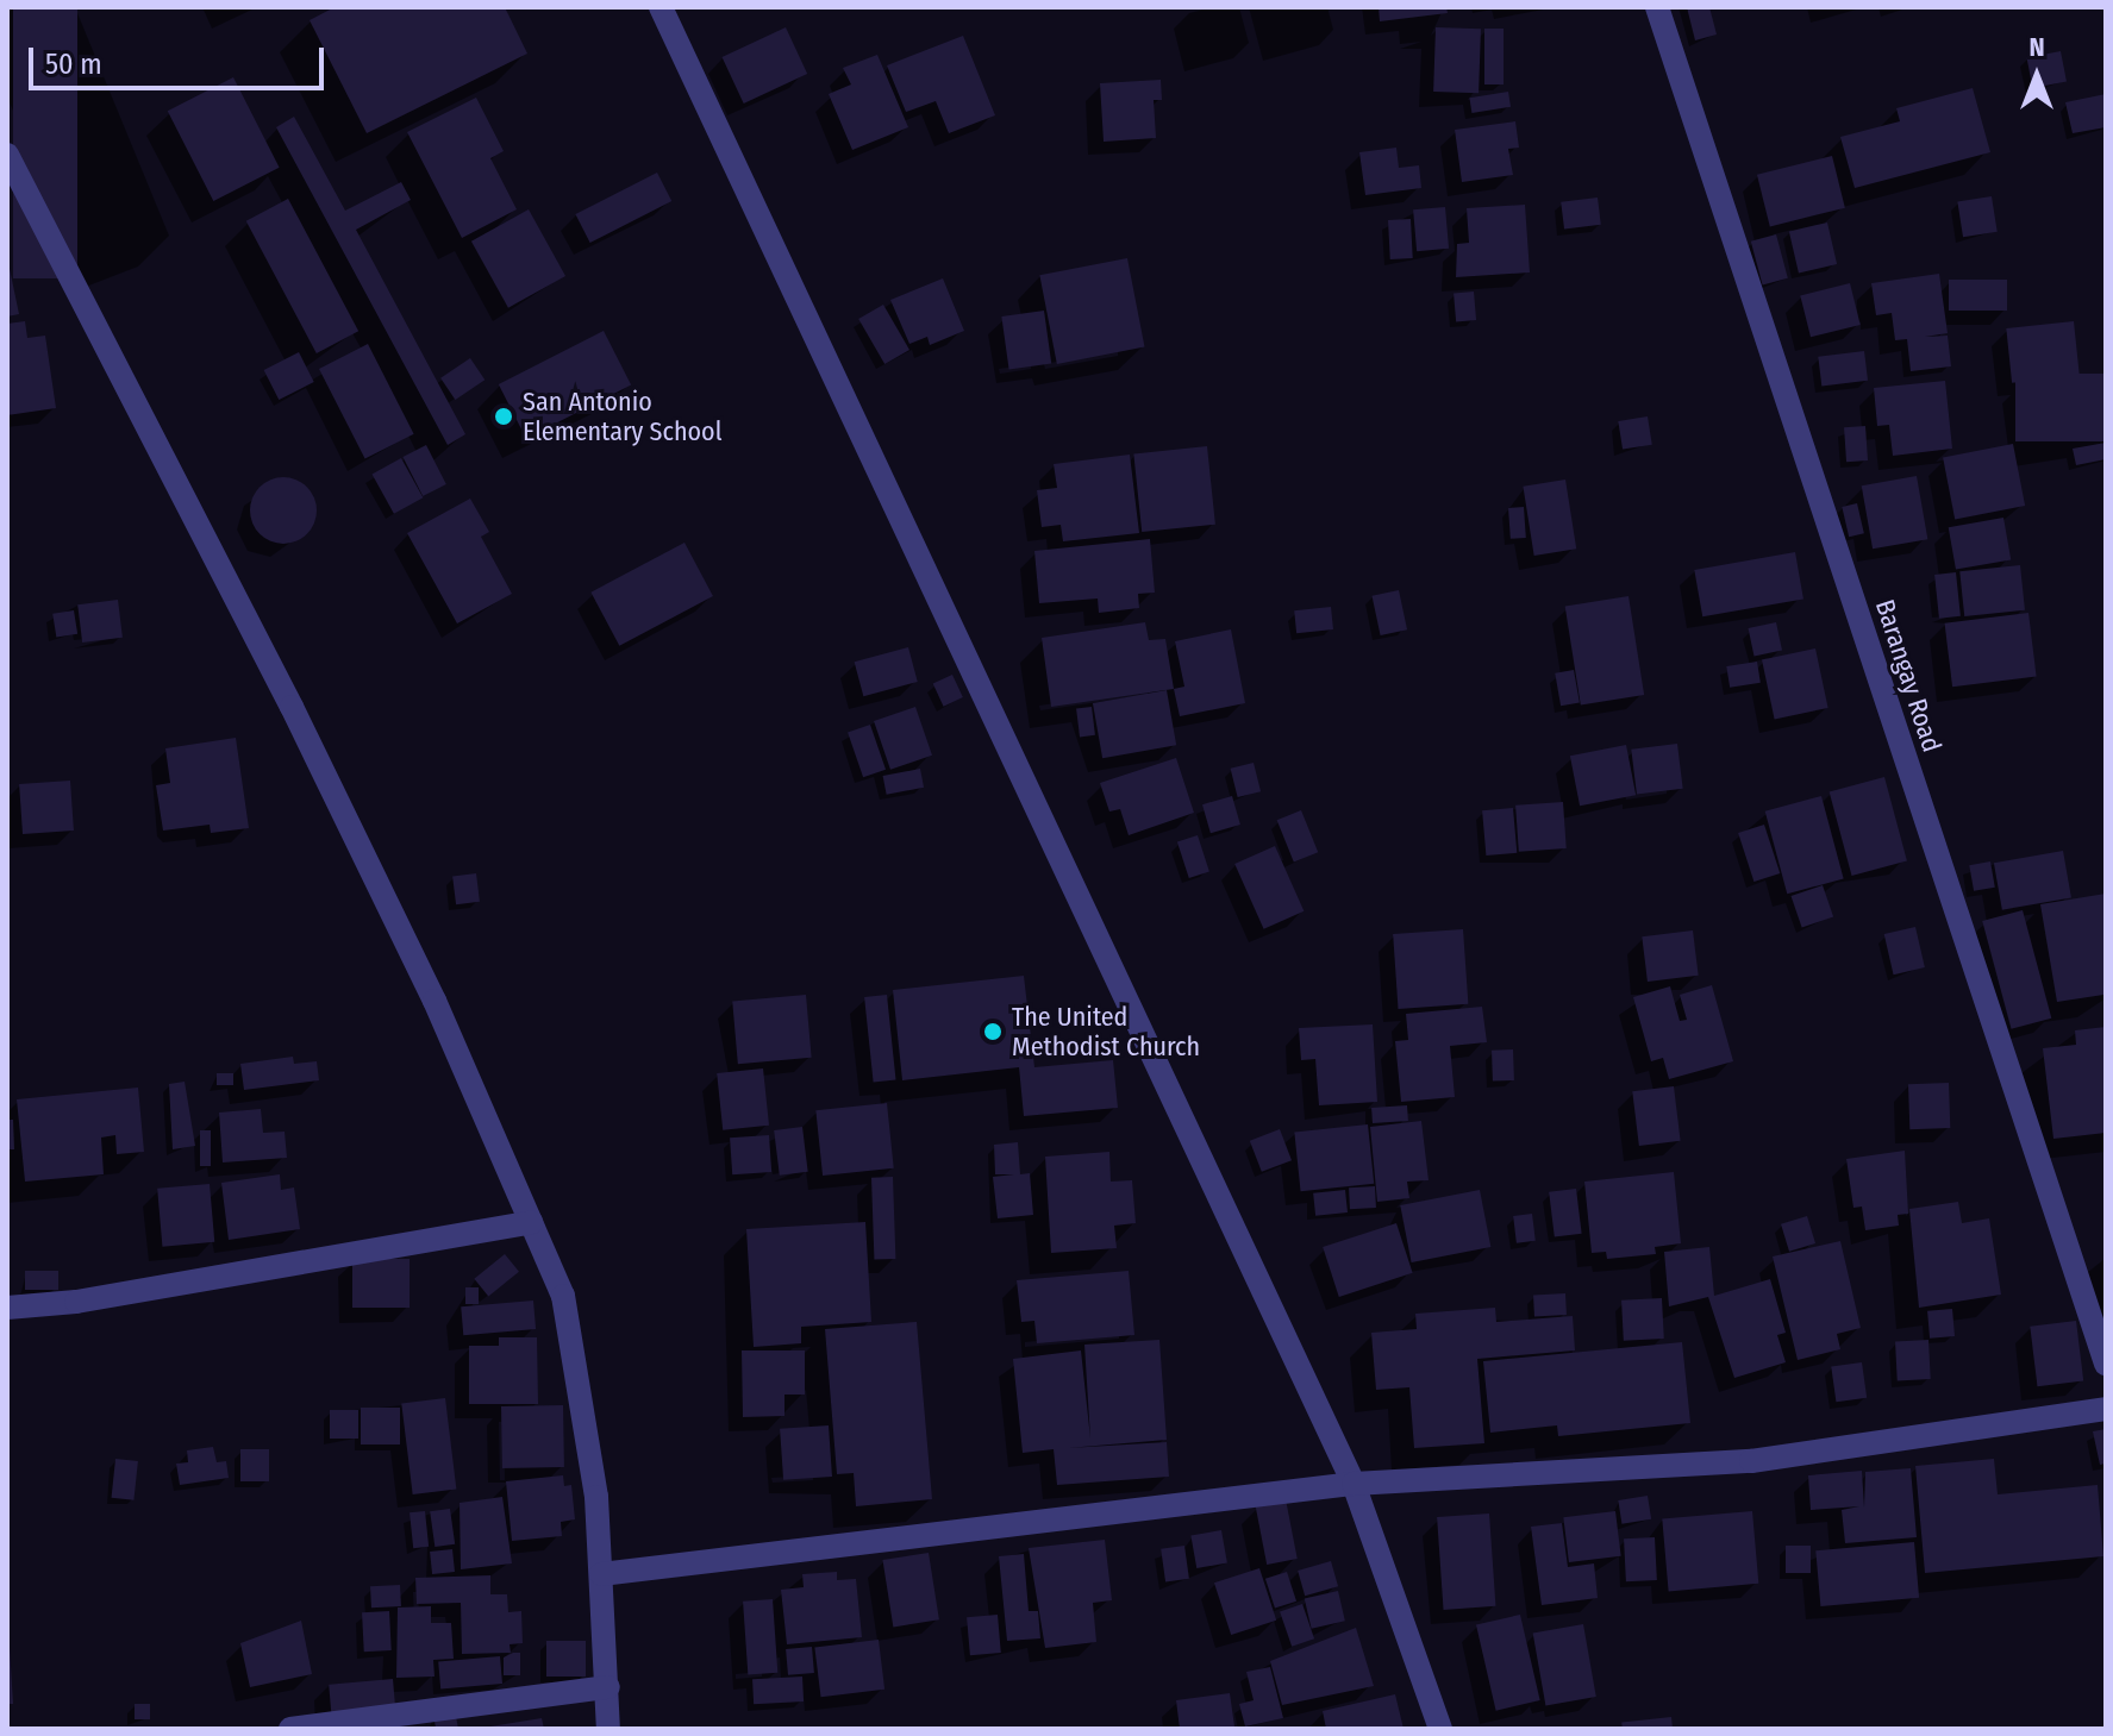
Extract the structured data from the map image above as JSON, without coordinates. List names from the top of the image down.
{
  "streets": {
    "street": ["Barangay Road"]
  },
  "places": ["San Antonio Elementary School", "The United Methodist Church"],
  "scale_bar": "50 m",
  "north": "top"
}
